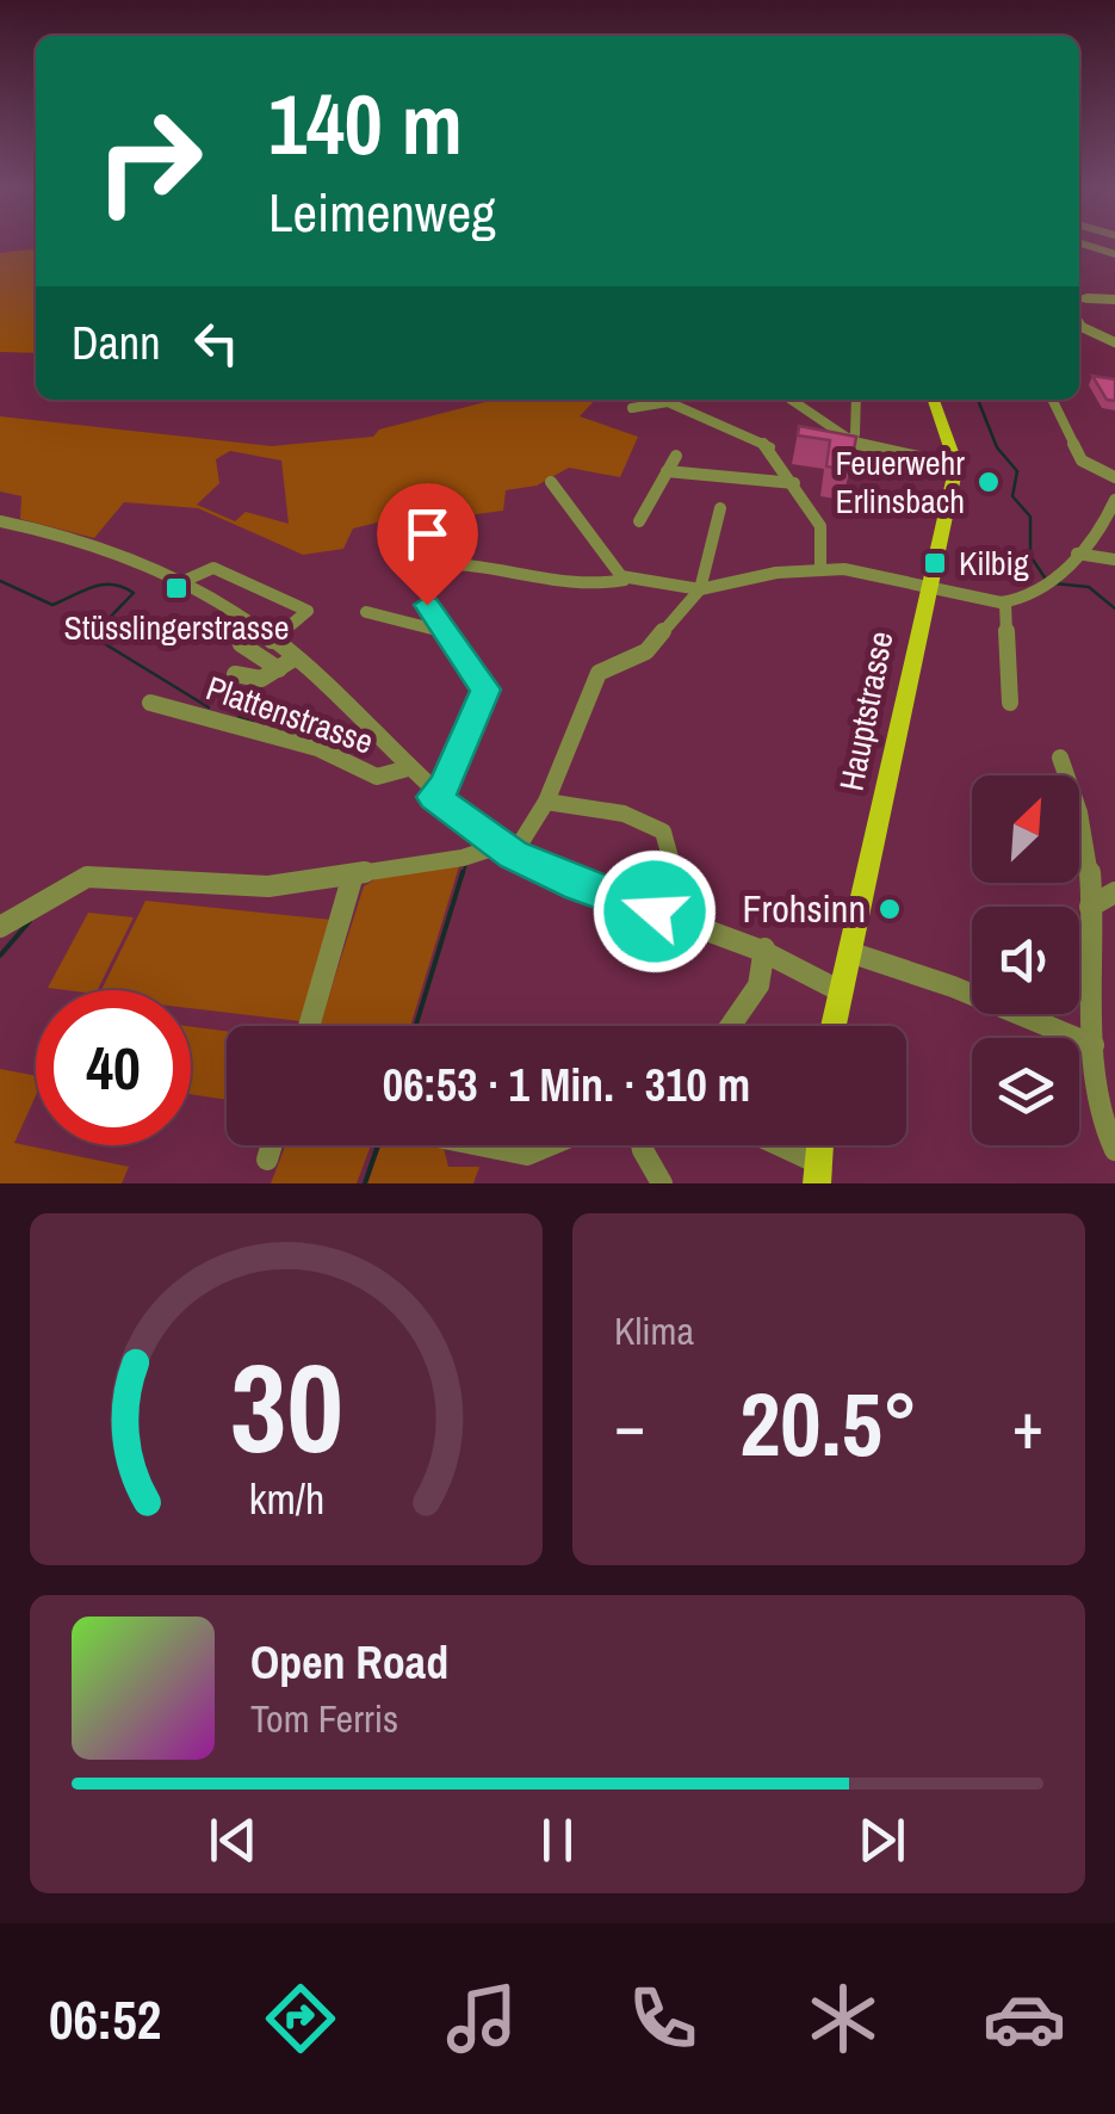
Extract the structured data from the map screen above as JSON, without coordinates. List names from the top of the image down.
{
  "streets": {
    "main road": ["Hauptstrasse"],
    "street": ["Plattenstrasse"]
  },
  "places": {
    "other": ["Feuerwehr Erlinsbach", "Frohsinn"],
    "transit": ["Kilbig", "Stüsslingerstrasse"]
  },
  "north": "top right",
  "page": {
    "turn": ["140 m", "Leimenweg"],
    "then": "Dann",
    "limit": "40",
    "trip": "06:53 · 1 Min. · 310 m",
    "tile": "Klima",
    "heat": ["−", "20.5°", "+"],
    "song": ["Open Road", "Tom Ferris"],
    "tabs": "06:52",
    "gauge": ["30", "km/h"]
  }
}
